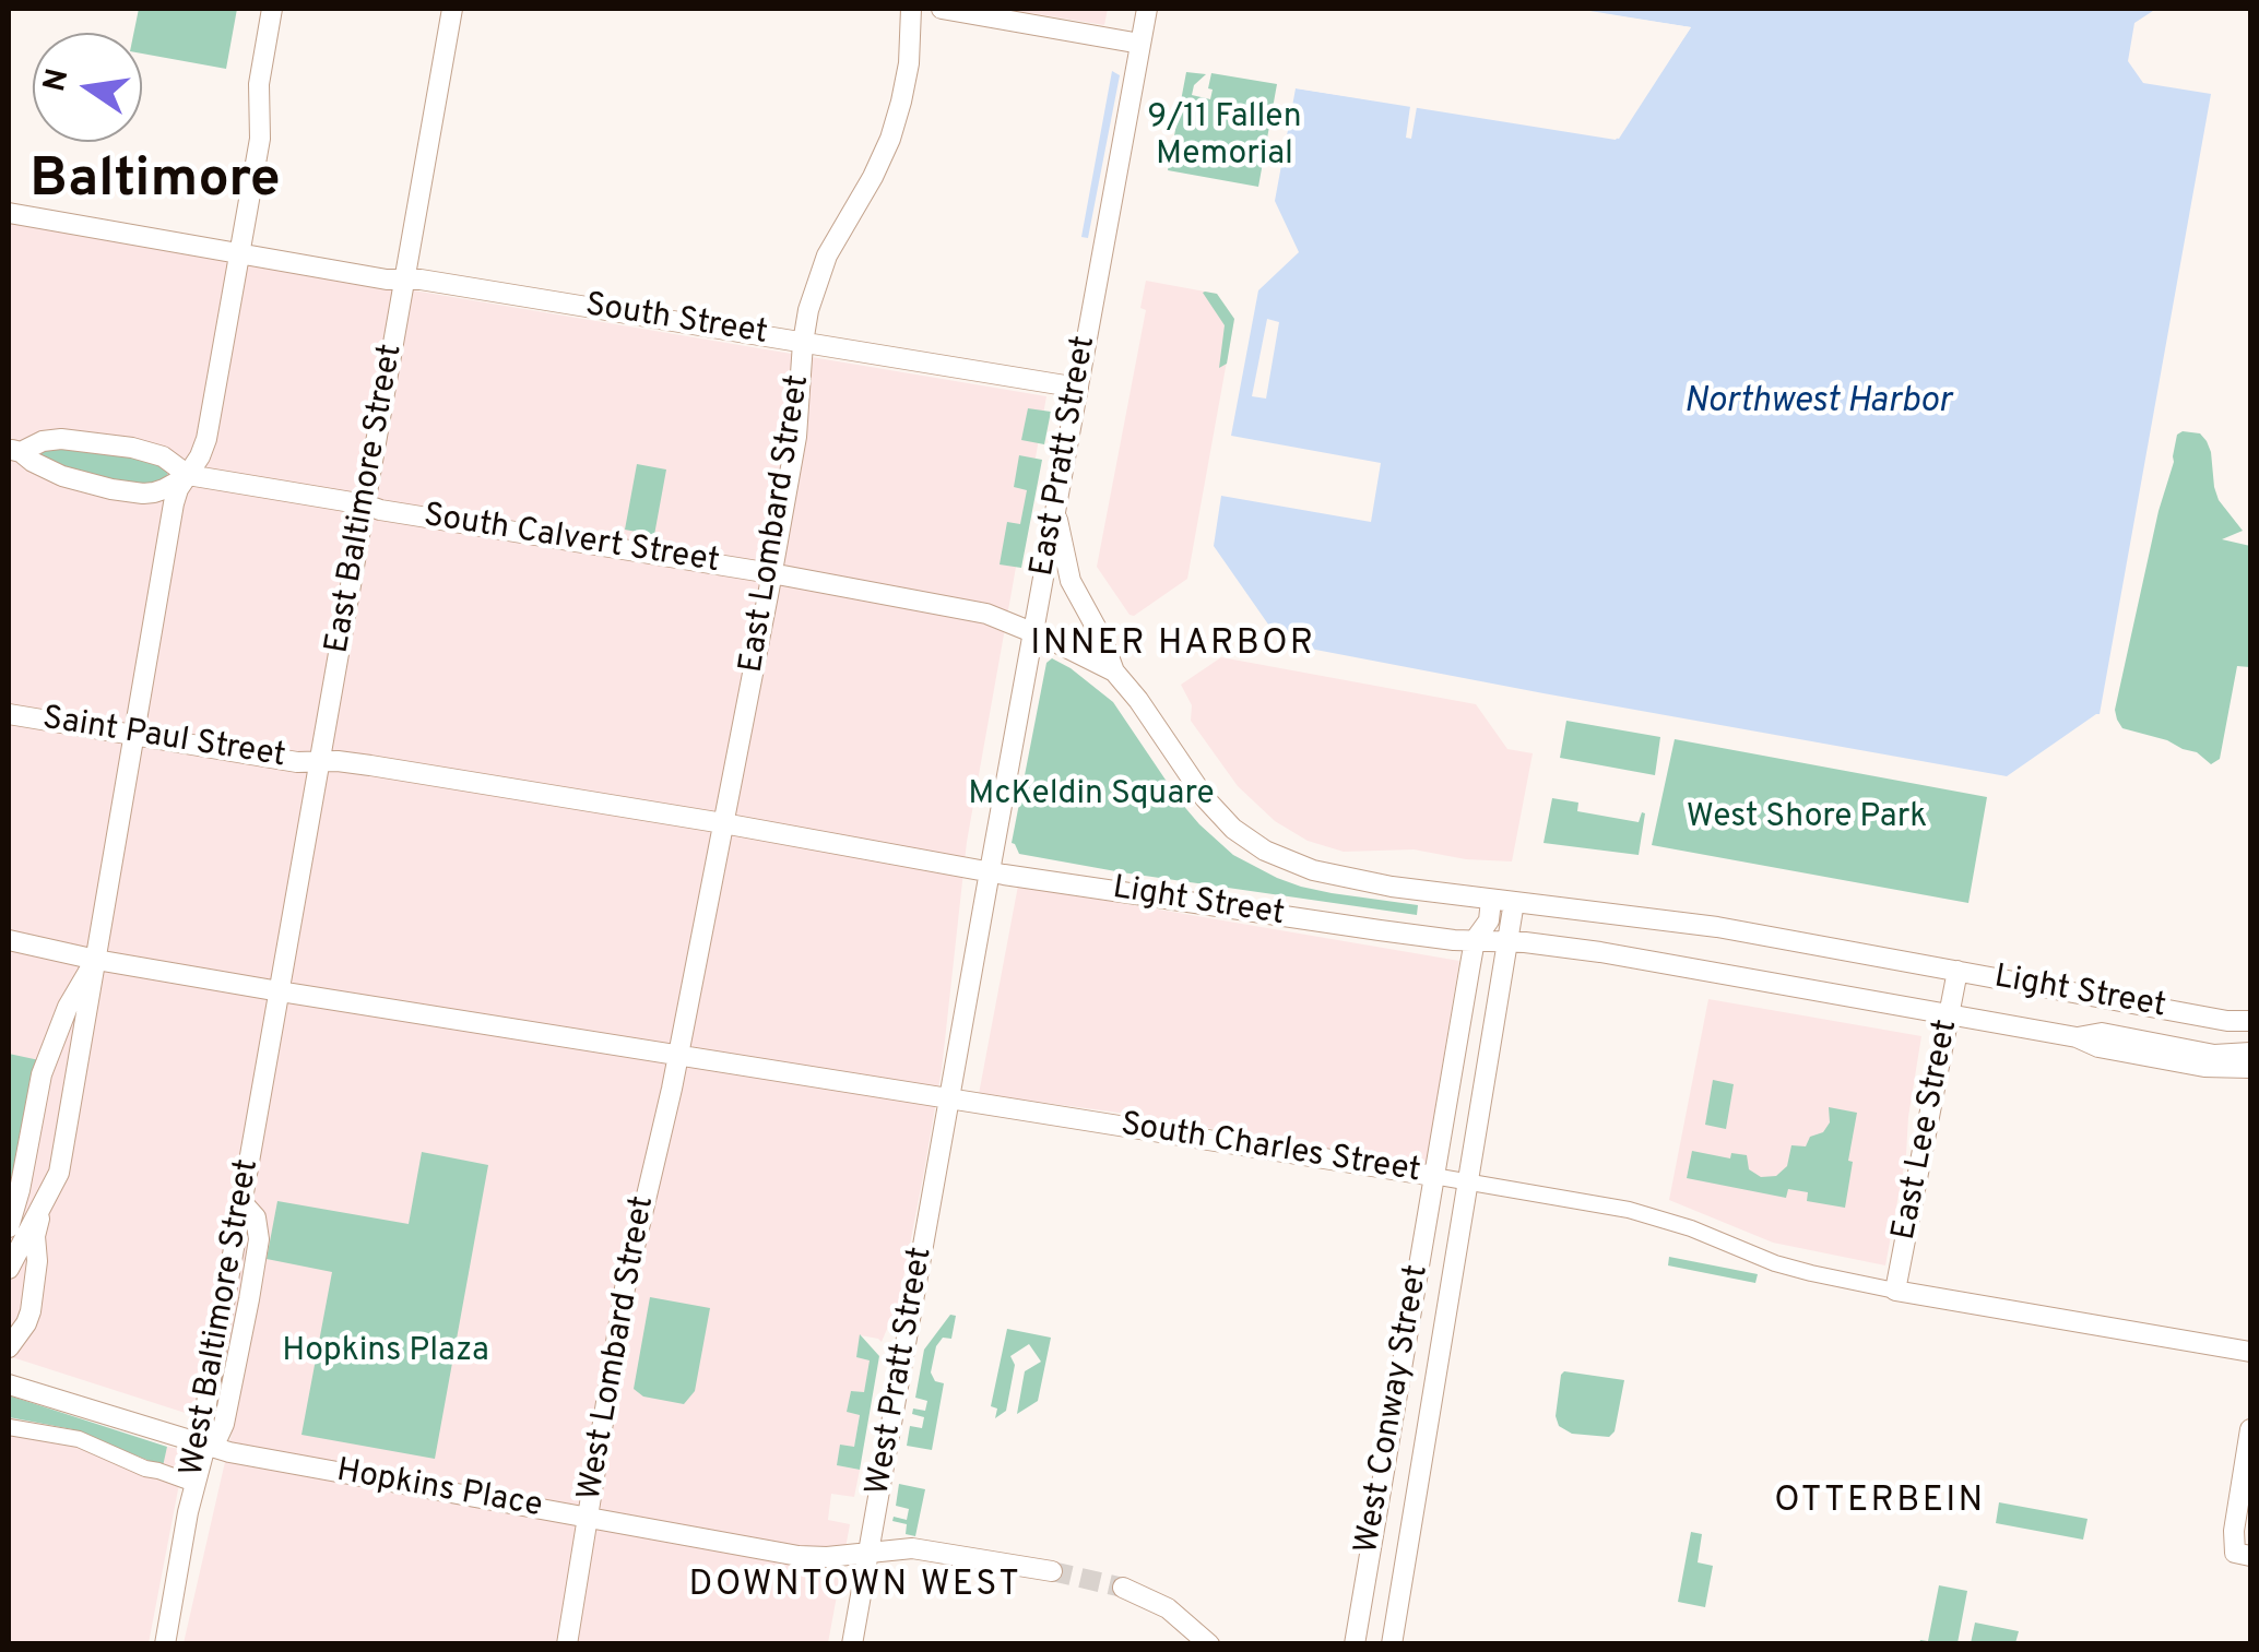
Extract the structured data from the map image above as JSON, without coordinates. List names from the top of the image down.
{
  "streets": {
    "main road": [
      "South Street",
      "East Pratt Street",
      "East Baltimore Street",
      "East Lombard Street",
      "South Calvert Street",
      "Saint Paul Street",
      "Light Street",
      "East Lee Street",
      "South Charles Street",
      "West Baltimore Street",
      "West Lombard Street",
      "West Pratt Street",
      "West Conway Street",
      "Hopkins Place"
    ]
  },
  "crossings": [
    ["South Street", "East Pratt Street"],
    ["South Street", "East Baltimore Street"],
    ["South Street", "East Lombard Street"],
    ["East Pratt Street", "South Calvert Street"],
    ["East Pratt Street", "Light Street"],
    ["East Pratt Street", "South Charles Street"],
    ["East Pratt Street", "West Pratt Street"],
    ["East Baltimore Street", "South Calvert Street"],
    ["East Baltimore Street", "Saint Paul Street"],
    ["East Baltimore Street", "Light Street"],
    ["East Baltimore Street", "South Charles Street"],
    ["East Baltimore Street", "West Baltimore Street"],
    ["East Lombard Street", "South Calvert Street"],
    ["East Lombard Street", "Light Street"],
    ["East Lombard Street", "South Charles Street"],
    ["East Lombard Street", "West Lombard Street"],
    ["South Calvert Street", "Light Street"],
    ["Saint Paul Street", "Light Street"],
    ["Light Street", "East Lee Street"],
    ["Light Street", "West Conway Street"],
    ["East Lee Street", "South Charles Street"],
    ["South Charles Street", "West Baltimore Street"],
    ["South Charles Street", "West Lombard Street"],
    ["South Charles Street", "West Pratt Street"],
    ["South Charles Street", "West Conway Street"],
    ["West Baltimore Street", "Hopkins Place"],
    ["West Lombard Street", "Hopkins Place"],
    ["West Pratt Street", "Hopkins Place"]
  ],
  "districts": [
    "Baltimore",
    "INNER HARBOR",
    "OTTERBEIN",
    "DOWNTOWN WEST"
  ],
  "water": ["Northwest Harbor"],
  "parks": [
    "9/11 Fallen Memorial",
    "McKeldin Square",
    "West Shore Park",
    "Hopkins Plaza"
  ],
  "north": "left"
}
